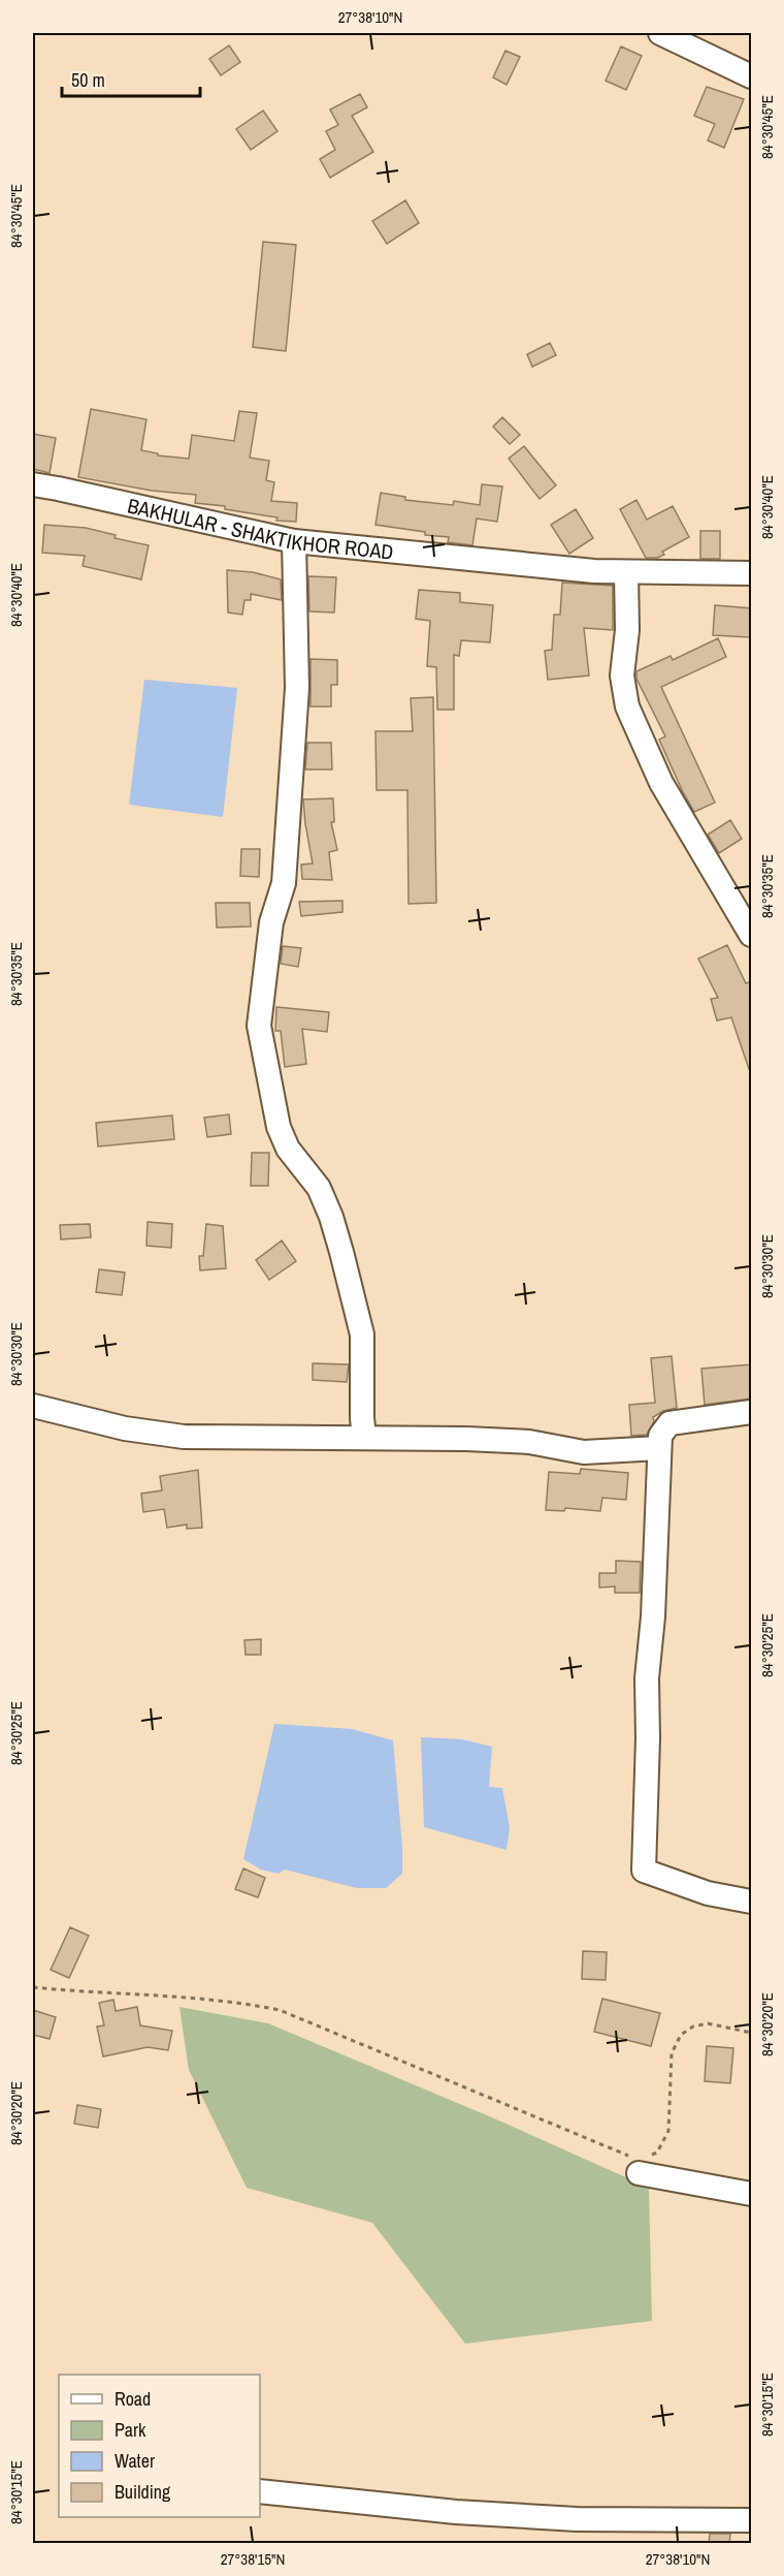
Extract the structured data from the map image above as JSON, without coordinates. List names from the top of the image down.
{
  "streets": {
    "street": ["BAKHULAR - SHAKTIKHOR ROAD"]
  },
  "legend": [
    "Road",
    "Park",
    "Water",
    "Building"
  ],
  "scale_bar": "50 m",
  "coordinates": [
    "27°38'10\"N",
    "84°30'45\"E",
    "84°30'40\"E",
    "84°30'35\"E",
    "84°30'30\"E",
    "84°30'25\"E",
    "84°30'20\"E",
    "84°30'15\"E",
    "27°38'15\"N"
  ]
}
